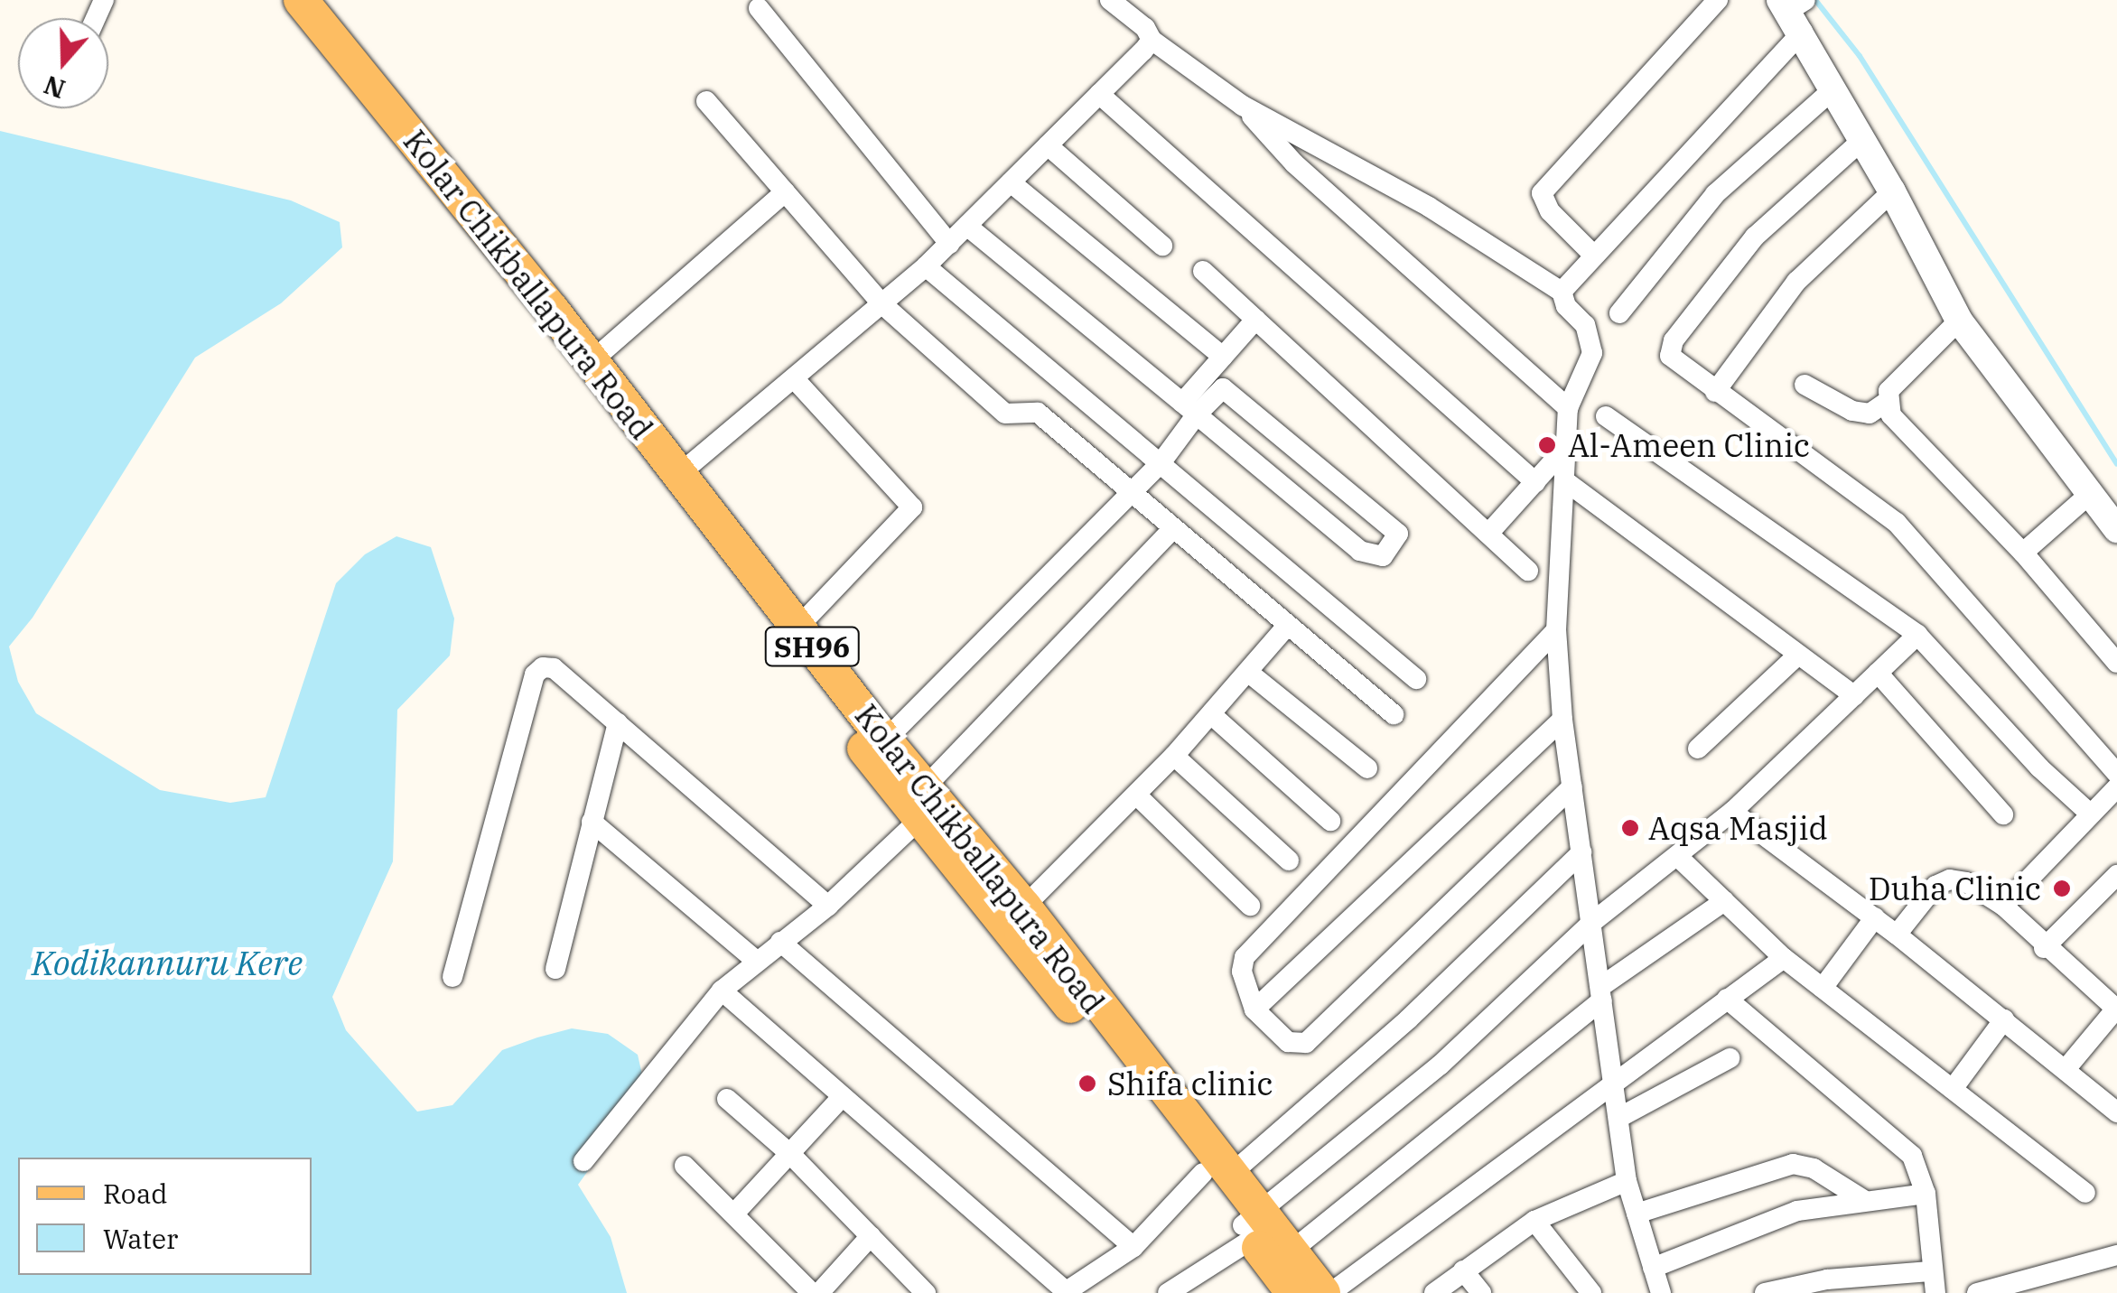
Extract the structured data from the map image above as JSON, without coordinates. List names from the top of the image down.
{
  "streets": {
    "main road": ["Kolar Chikballapura Road", "SH96"]
  },
  "water": ["Kodikannuru Kere"],
  "places": [
    "Al-Ameen Clinic",
    "Aqsa Masjid",
    "Duha Clinic",
    "Shifa clinic"
  ],
  "legend": ["Road", "Water"],
  "north": "bottom"
}
